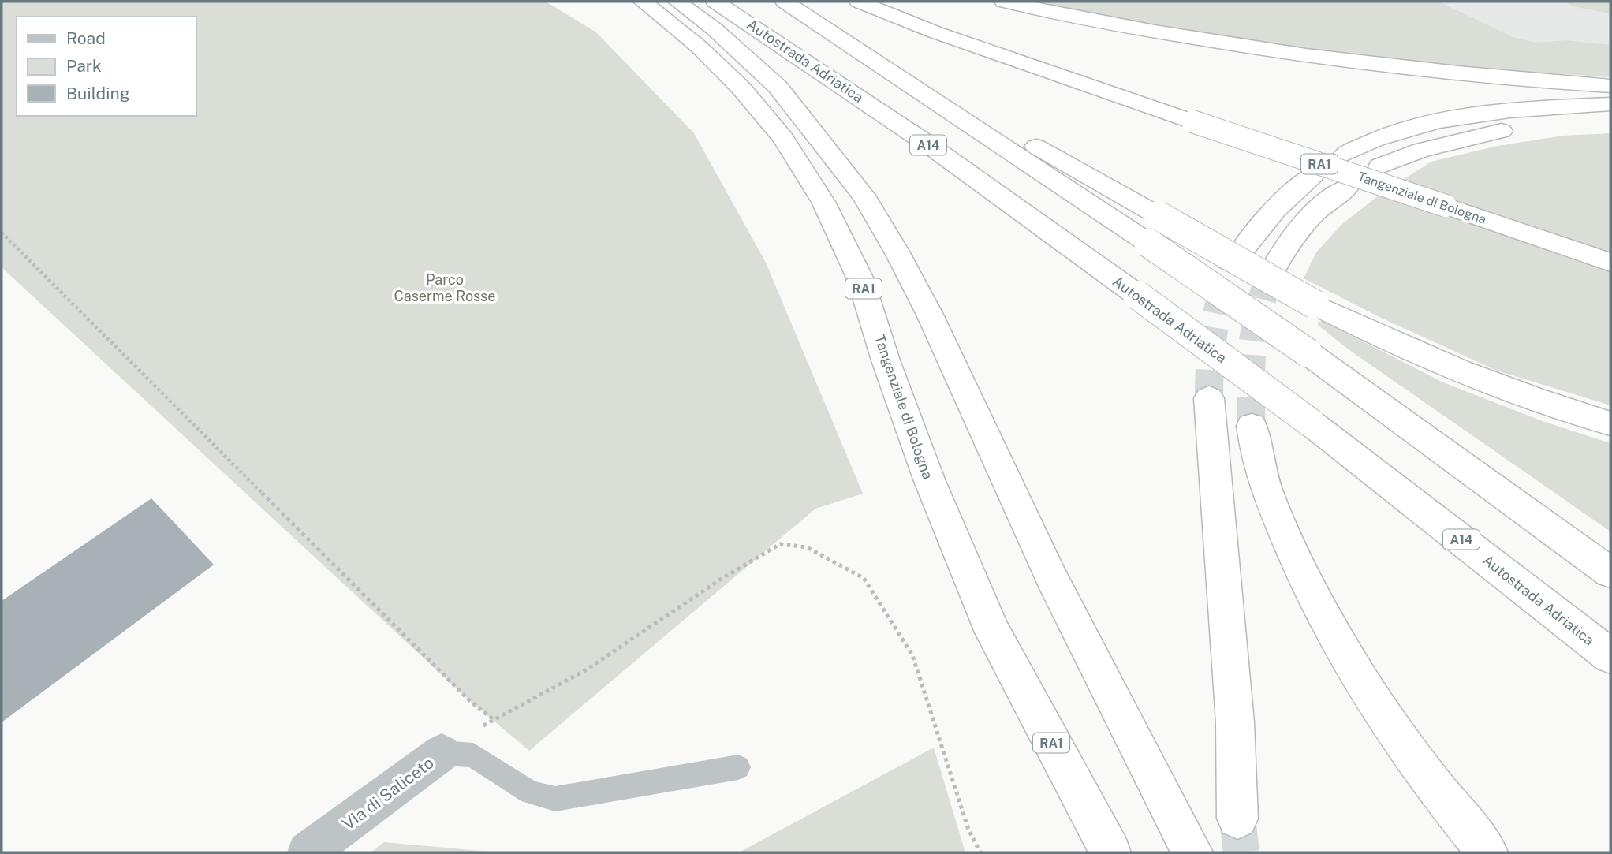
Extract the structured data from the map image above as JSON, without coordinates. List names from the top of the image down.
{
  "streets": {
    "highway": [
      "Autostrada Adriatica",
      "A14",
      "RA1",
      "Tangenziale di Bologna"
    ],
    "street": ["Via di Saliceto"]
  },
  "parks": ["Parco Caserme Rosse"],
  "legend": ["Road", "Park", "Building"]
}
